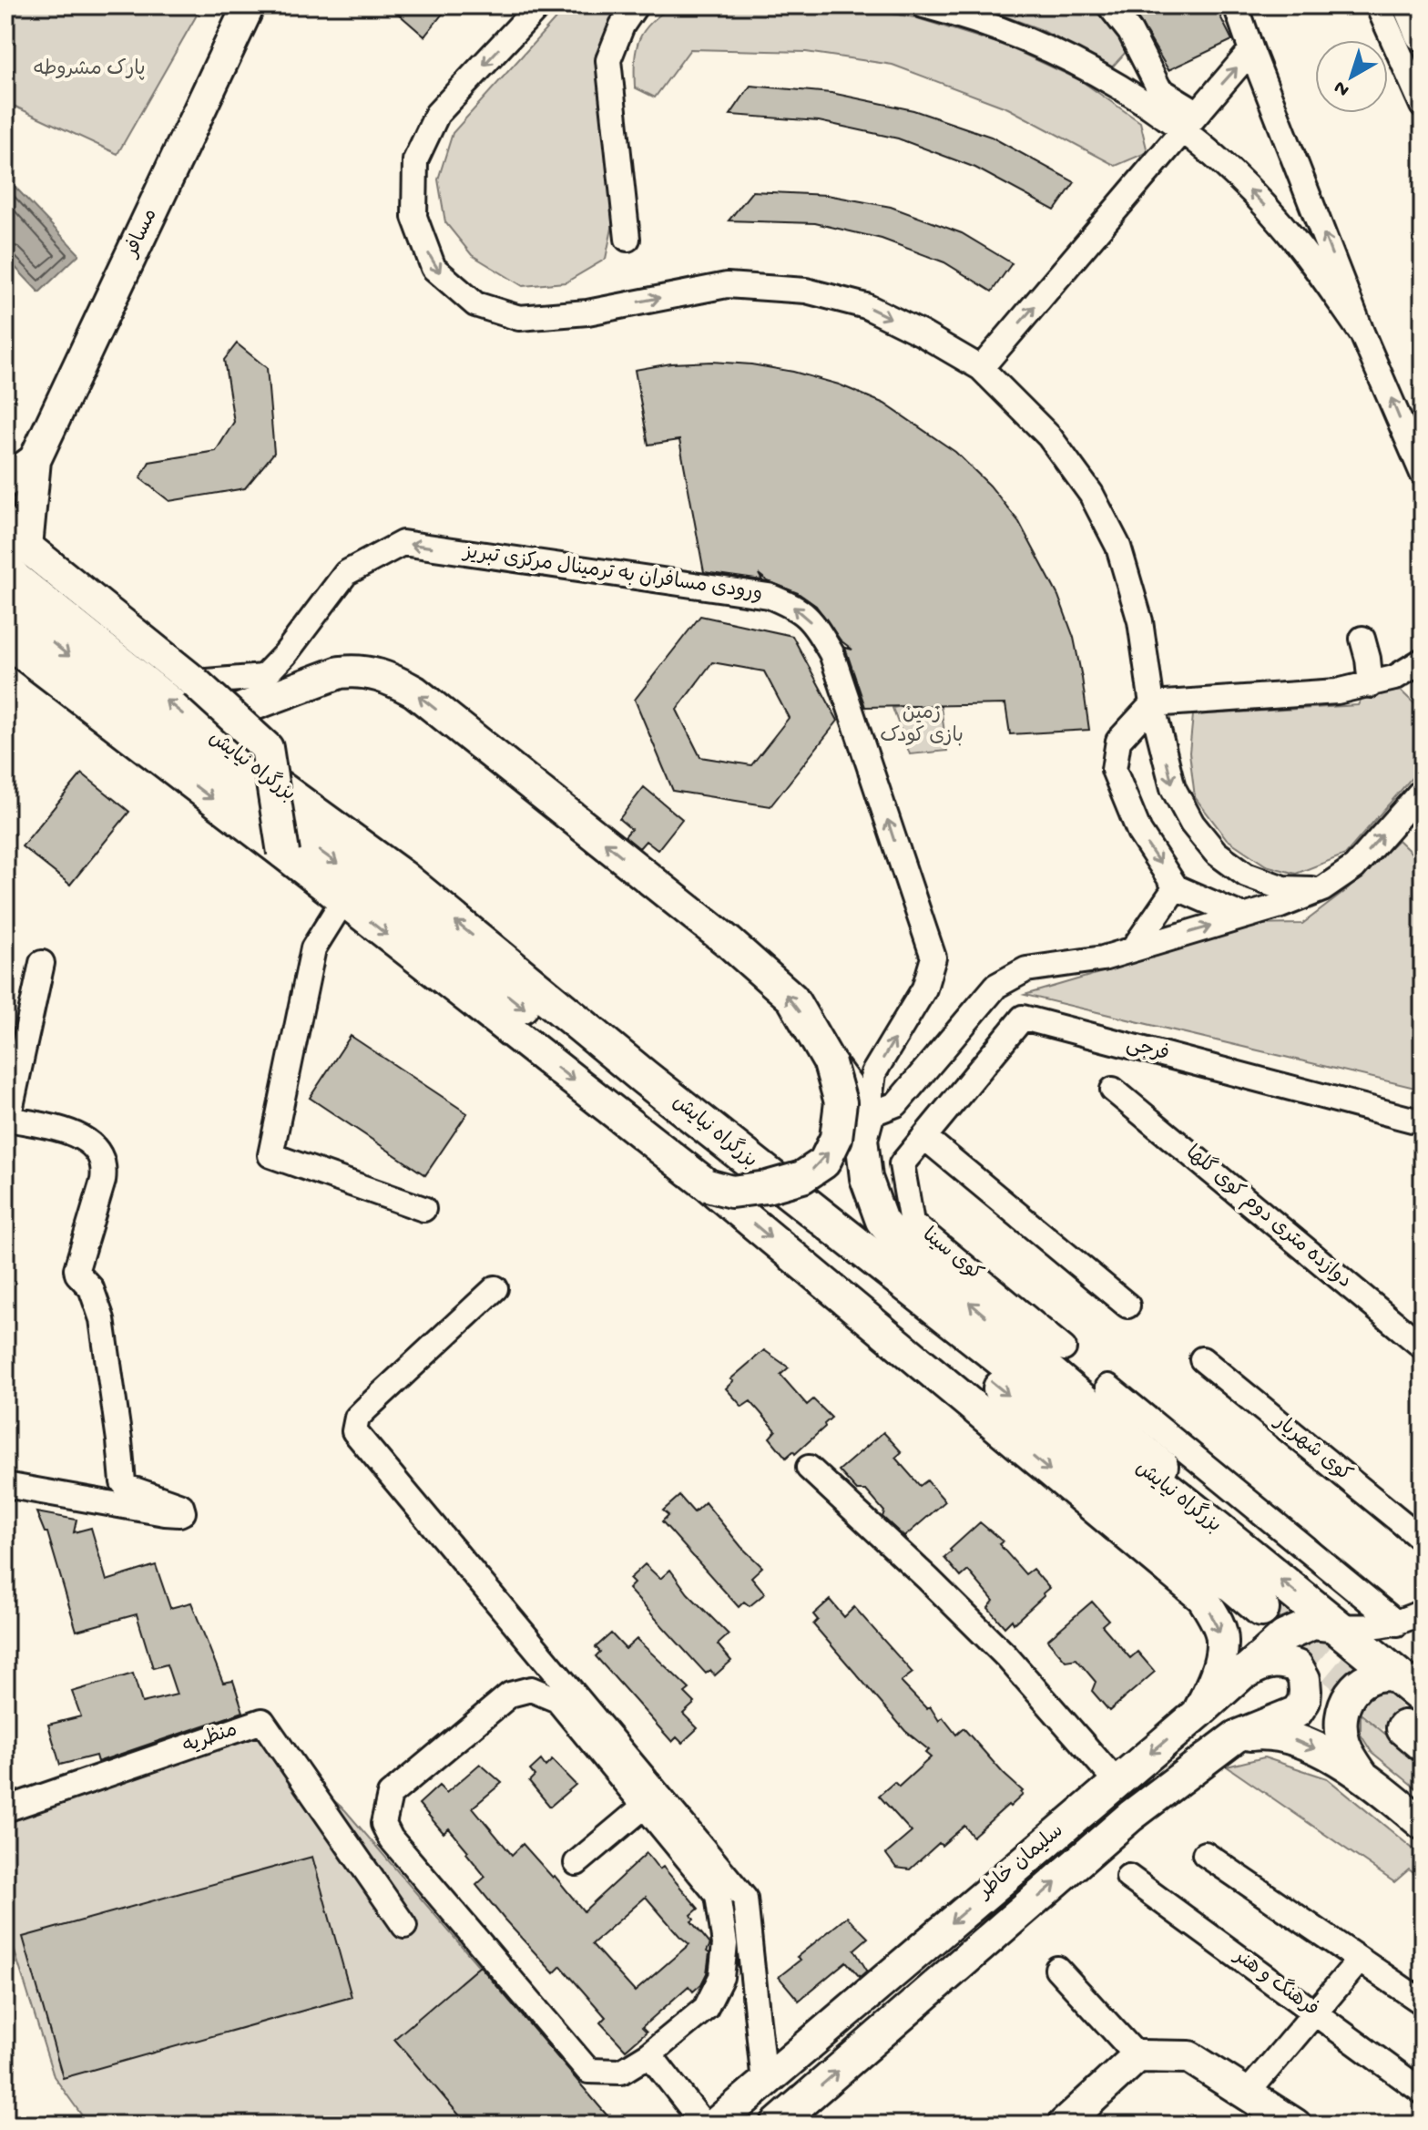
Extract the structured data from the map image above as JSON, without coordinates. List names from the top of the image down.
{
  "streets": {
    "highway": ["بزرگراه نیایش"],
    "main road": ["مسافر", "سلیمان خاطر"],
    "street": [
      "ورودی مسافران به ترمینال مرکزی تبریز",
      "فرجی",
      "دوازده متری دوم کوی گلها",
      "کوی سینا",
      "کوی شهریار",
      "منظریه",
      "فرهنگ و هنر"
    ]
  },
  "crossings": [
    ["بزرگراه نیایش", "سلیمان خاطر"],
    ["فرجی", "کوی سینا"]
  ],
  "parks": ["پارک مشروطه", "زمین بازی کودک"],
  "north": "bottom left"
}
